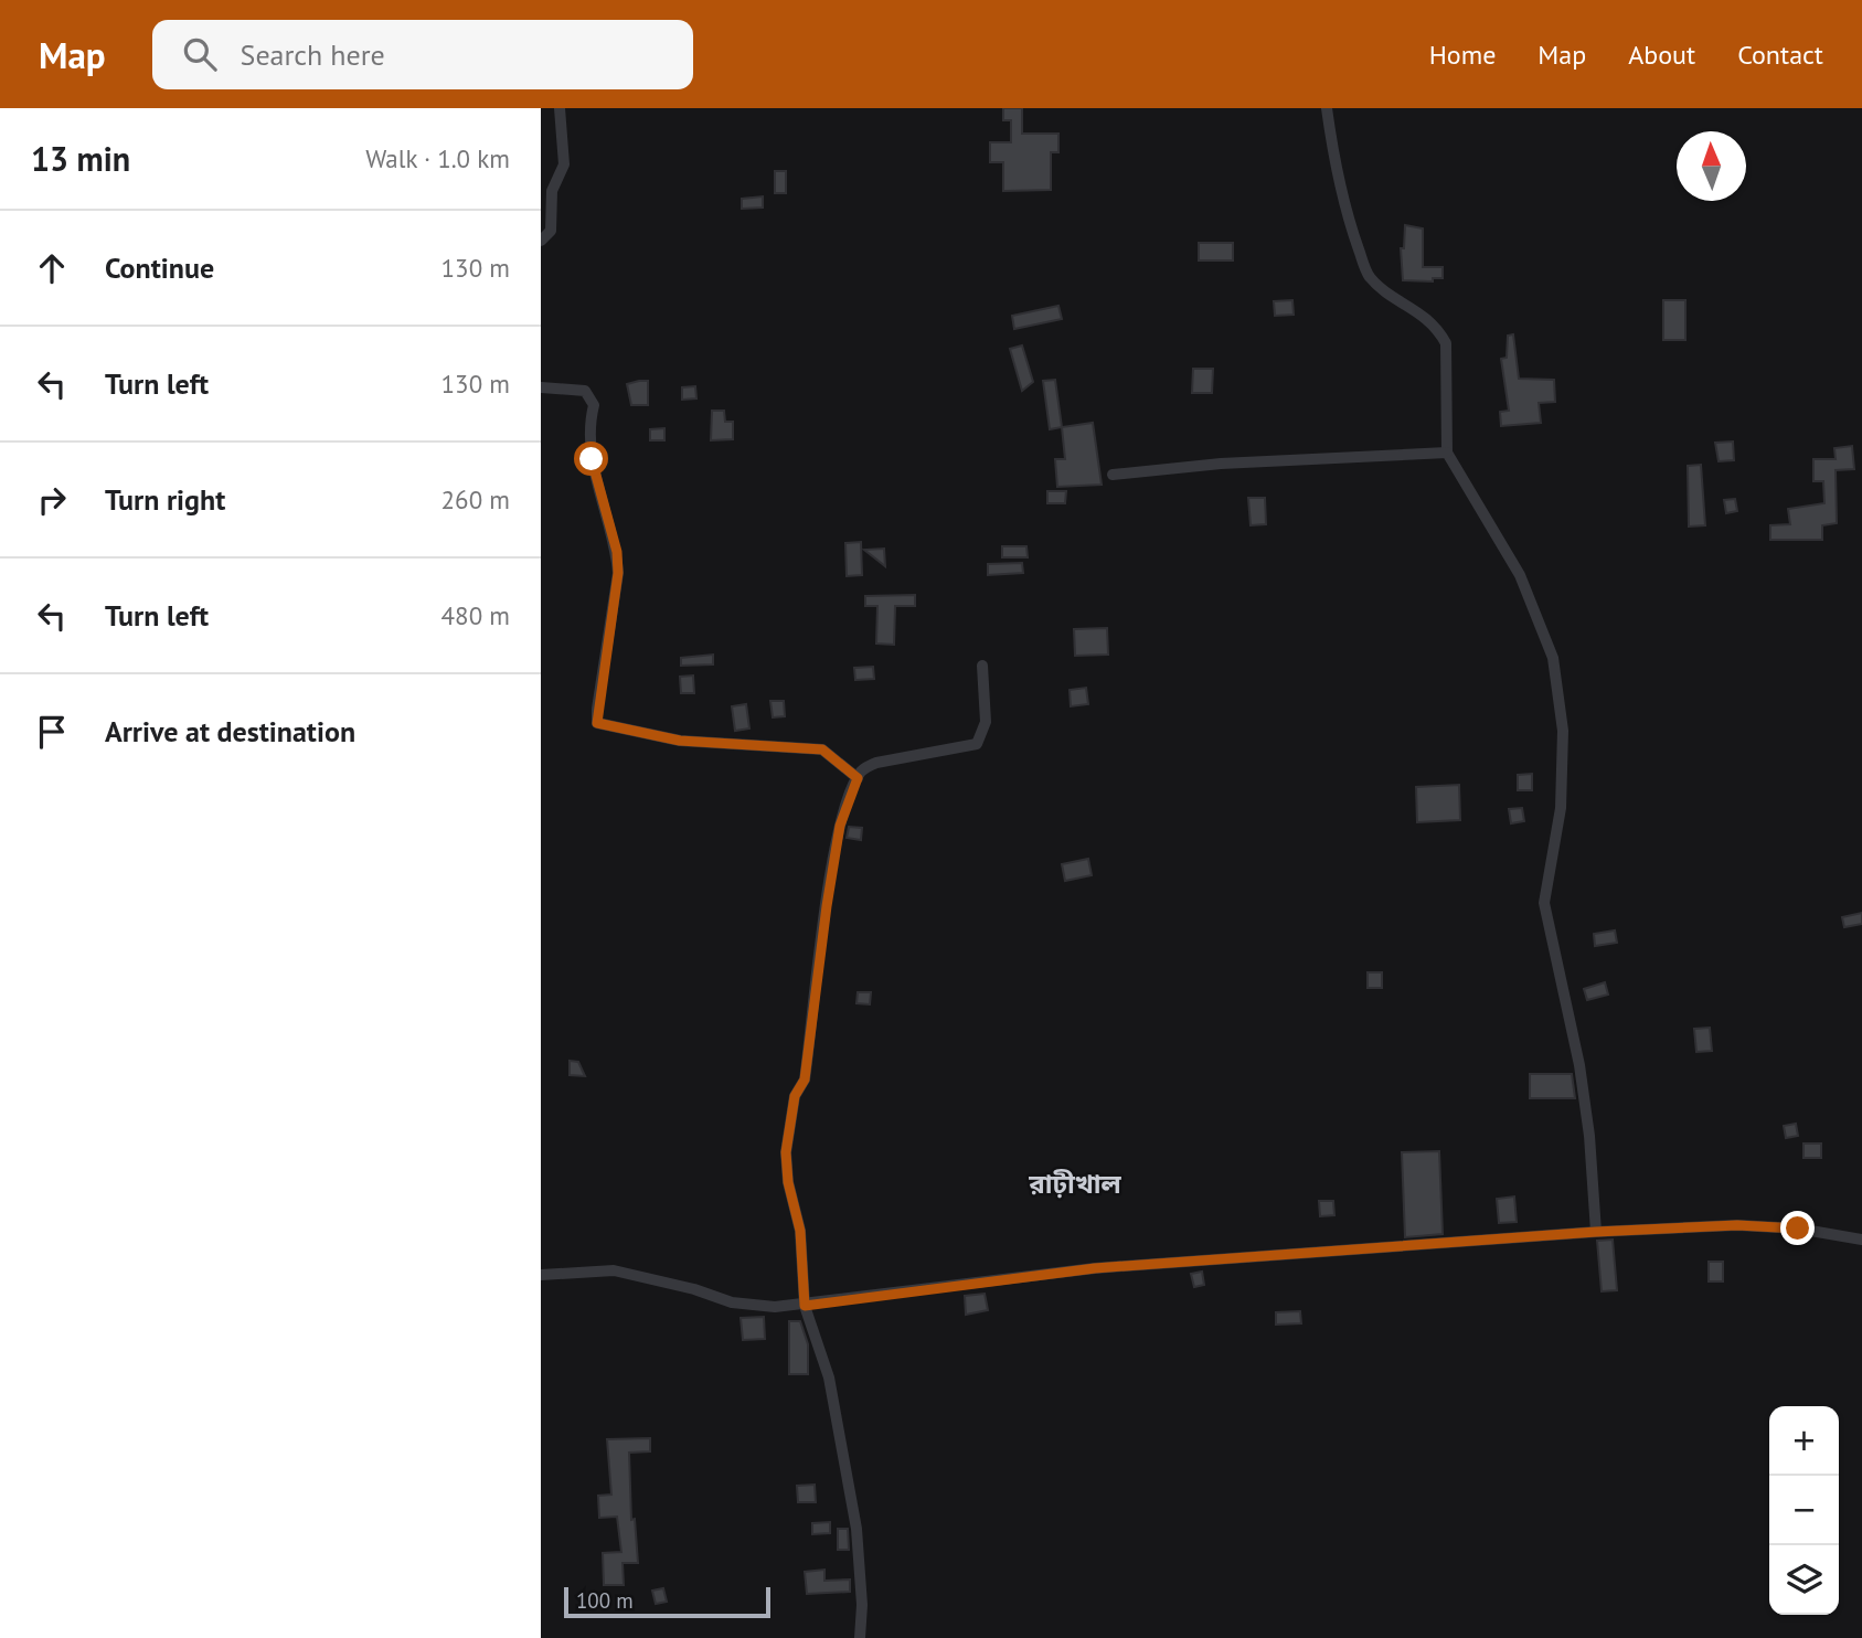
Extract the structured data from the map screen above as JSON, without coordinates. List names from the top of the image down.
{
  "districts": ["রাঢ়ীখাল"],
  "scale_bar": "100 m",
  "north": "top",
  "page": {
    "header": "Map",
    "search": "Search here",
    "nav": [
      "Home",
      "Map",
      "About",
      "Contact"
    ],
    "heading": ["13 min", "Walk · 1.0 km"],
    "list": [
      ["Continue", "130 m"],
      ["Turn left", "130 m"],
      ["Turn right", "260 m"],
      ["Turn left", "480 m"],
      "Arrive at destination"
    ],
    "map_buttons": ["+", "−"],
    "scale": "100 m"
  }
}
